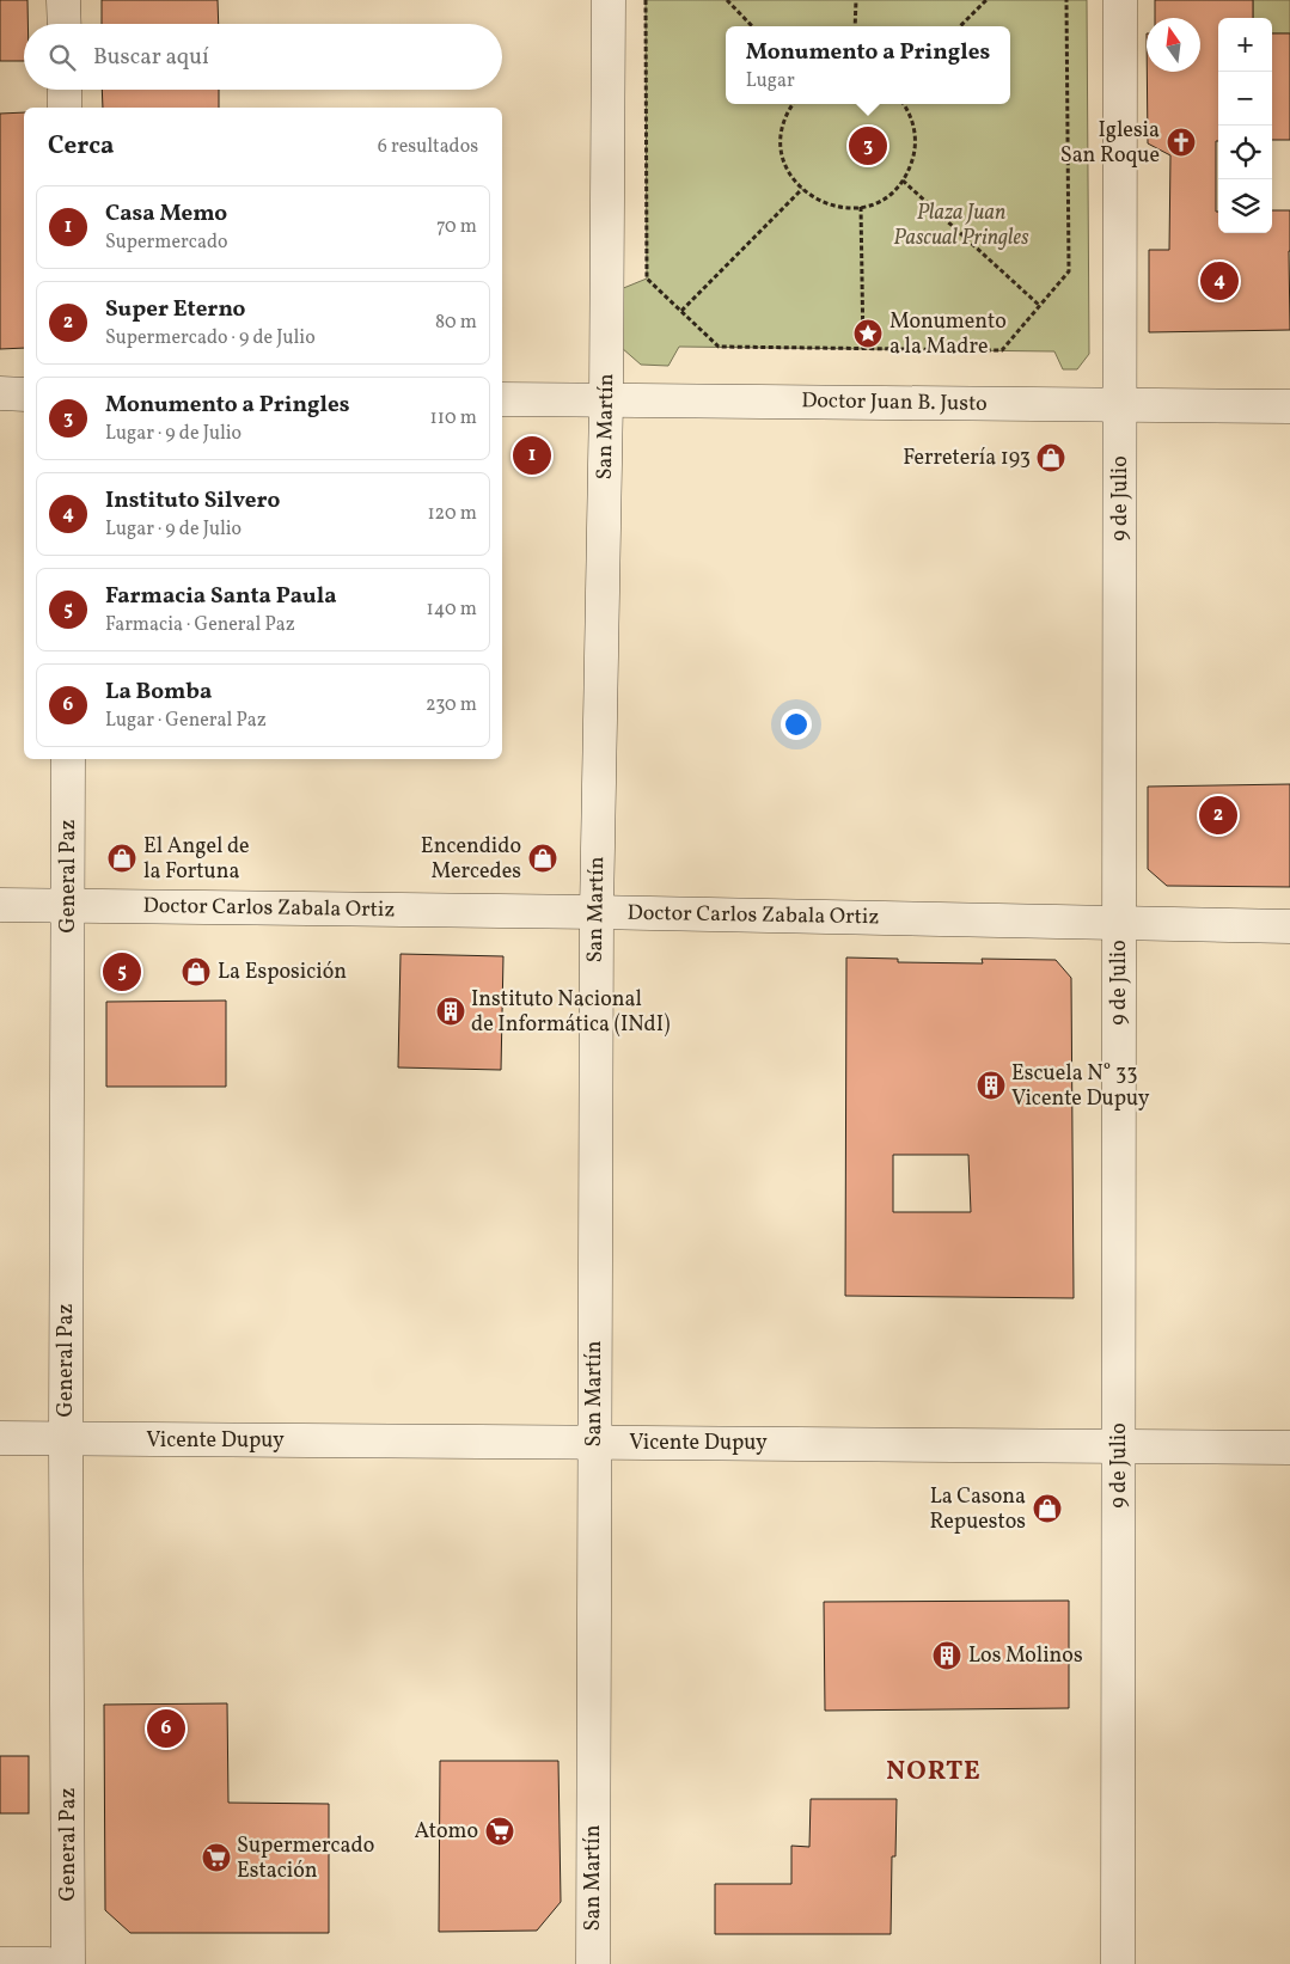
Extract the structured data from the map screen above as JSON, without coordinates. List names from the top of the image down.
{
  "streets": {
    "street": [
      "Doctor Juan B. Justo",
      "San Martín",
      "9 de Julio",
      "General Paz",
      "Doctor Carlos Zabala Ortiz",
      "Vicente Dupuy"
    ]
  },
  "crossings": [
    ["Doctor Juan B. Justo", "San Martín"],
    ["Doctor Juan B. Justo", "9 de Julio"],
    ["San Martín", "Doctor Carlos Zabala Ortiz"],
    ["San Martín", "Vicente Dupuy"],
    ["9 de Julio", "Doctor Carlos Zabala Ortiz"],
    ["9 de Julio", "Vicente Dupuy"],
    ["General Paz", "Doctor Carlos Zabala Ortiz"],
    ["General Paz", "Vicente Dupuy"]
  ],
  "districts": ["NORTE"],
  "parks": ["Plaza Juan Pascual Pringles"],
  "places": {
    "church": ["Iglesia San Roque"],
    "place": ["Monumento a la Madre"],
    "shop": [
      "Ferretería 193",
      "El Angel de la Fortuna",
      "Encendido Mercedes",
      "La Esposición",
      "La Casona Repuestos"
    ],
    "building": ["Instituto Nacional de Informática (INdI)", "Escuela N° 33 Vicente Dupuy", "Los Molinos"],
    "supermarket": ["Atomo", "Supermercado Estación"]
  },
  "north": "top",
  "page": {
    "map_buttons": ["+", "−"],
    "search": "Buscar aquí",
    "popup": ["Monumento a Pringles", "Lugar"],
    "heading": ["Cerca", "6 resultados"],
    "pins": [
      "3",
      "4",
      "1",
      "2",
      "5",
      "6"
    ],
    "list": [
      {
        "mark": "1",
        "name": "Casa Memo",
        "note": "Supermercado",
        "value": "70 m"
      },
      {
        "mark": "2",
        "name": "Super Eterno",
        "note": "Supermercado · 9 de Julio",
        "value": "80 m"
      },
      {
        "mark": "3",
        "name": "Monumento a Pringles",
        "note": "Lugar · 9 de Julio",
        "value": "110 m"
      },
      {
        "mark": "4",
        "name": "Instituto Silvero",
        "note": "Lugar · 9 de Julio",
        "value": "120 m"
      },
      {
        "mark": "5",
        "name": "Farmacia Santa Paula",
        "note": "Farmacia · General Paz",
        "value": "140 m"
      },
      {
        "mark": "6",
        "name": "La Bomba",
        "note": "Lugar · General Paz",
        "value": "230 m"
      }
    ]
  }
}
